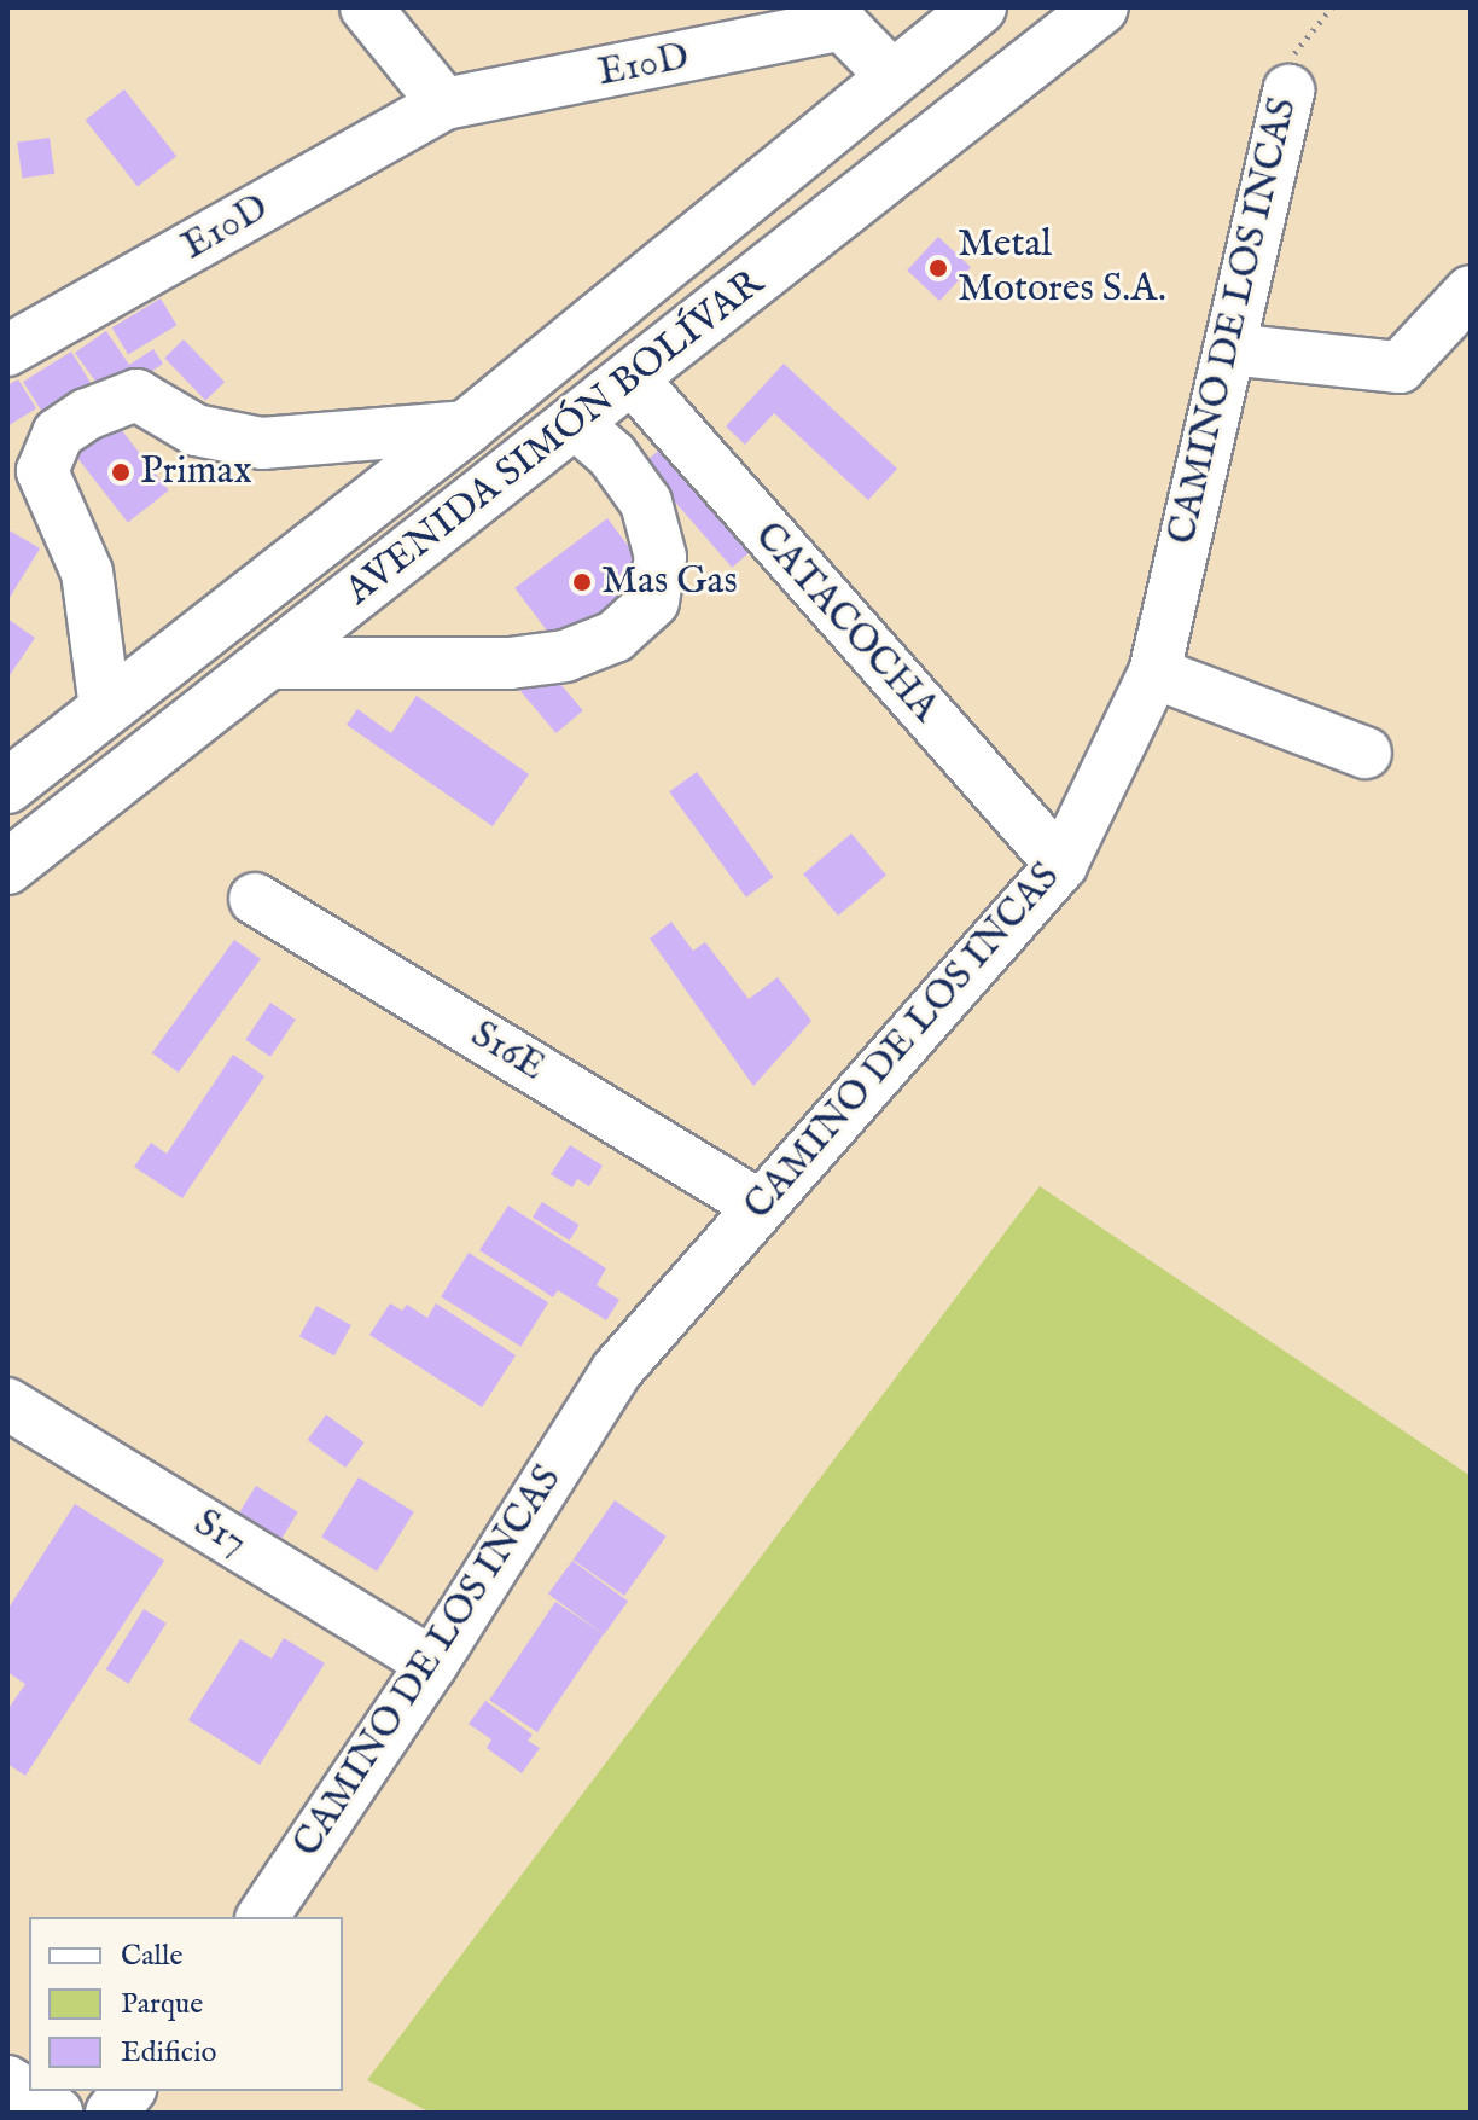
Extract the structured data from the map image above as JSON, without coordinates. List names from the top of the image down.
{
  "streets": {
    "highway": ["AVENIDA SIMÓN BOLÍVAR"],
    "street": [
      "E10D",
      "CAMINO DE LOS INCAS",
      "CATACOCHA",
      "S16E",
      "S17"
    ]
  },
  "crossings": [
    ["CAMINO DE LOS INCAS", "CATACOCHA"],
    ["CAMINO DE LOS INCAS", "S16E"],
    ["CAMINO DE LOS INCAS", "S17"],
    ["AVENIDA SIMÓN BOLÍVAR", "CATACOCHA"]
  ],
  "places": ["Metal Motores S.A.", "Primax", "Mas Gas"],
  "legend": ["Calle", "Parque", "Edificio"]
}
